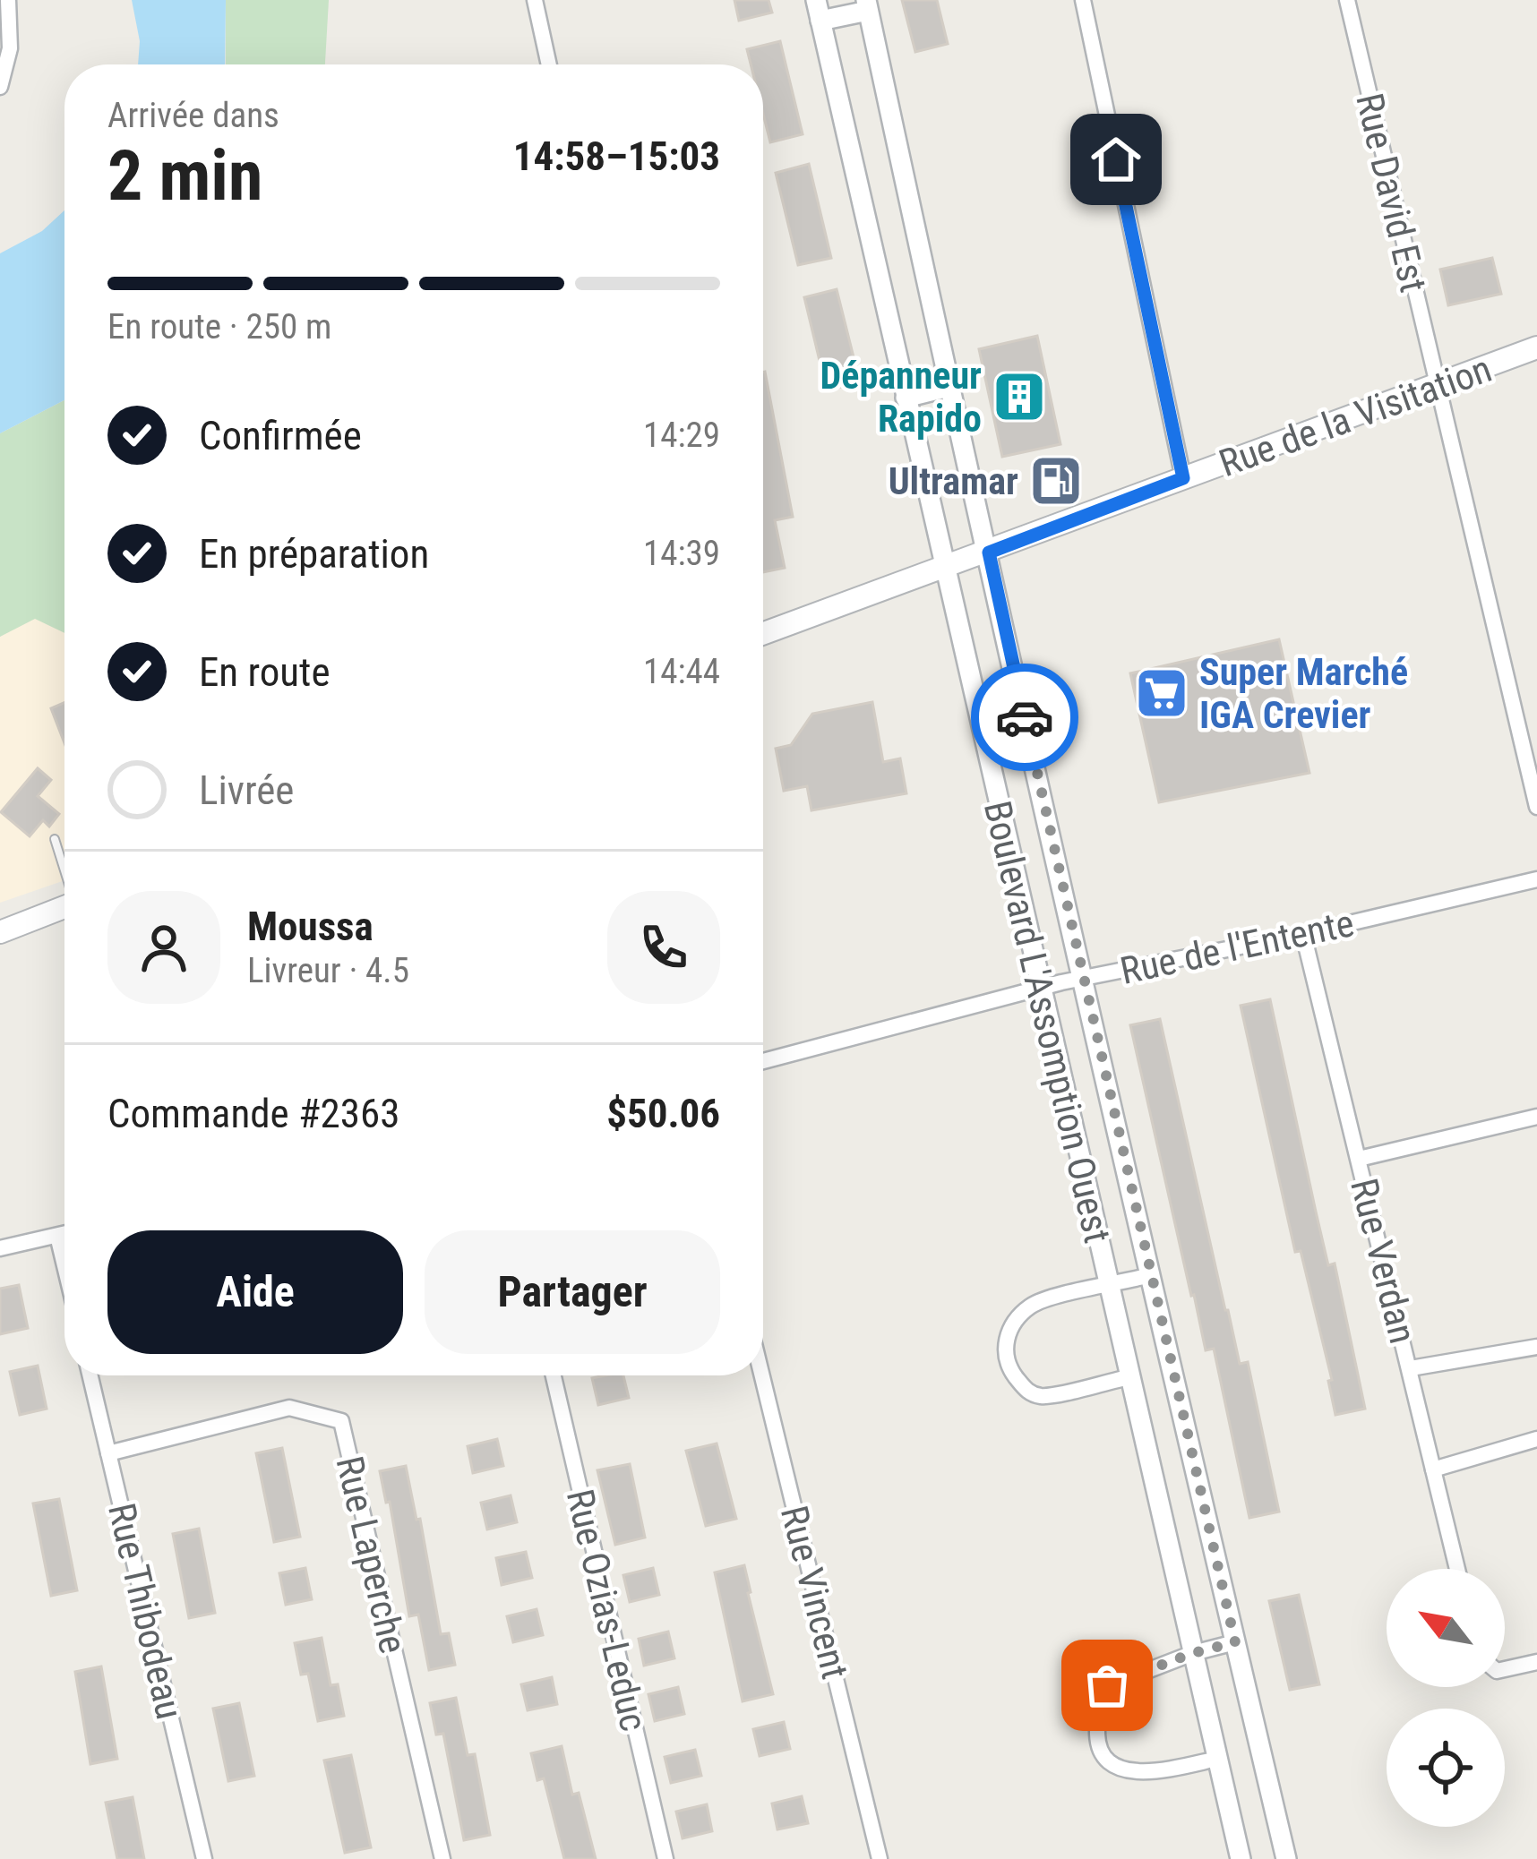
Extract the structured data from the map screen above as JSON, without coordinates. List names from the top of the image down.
{
  "streets": {
    "main road": ["Rue de la Visitation"],
    "street": [
      "Rue David Est",
      "Rue de l'Entente",
      "Boulevard L'Assomption Ouest",
      "Rue Verdan",
      "Rue Laperche",
      "Rue Vincent",
      "Rue Ozias-Leduc",
      "Rue Thibodeau"
    ]
  },
  "crossings": [
    ["Rue David Est", "Rue de la Visitation"],
    ["Rue de la Visitation", "Boulevard L'Assomption Ouest"],
    ["Rue de l'Entente", "Boulevard L'Assomption Ouest"],
    ["Rue de l'Entente", "Rue Verdan"],
    ["Rue Laperche", "Rue Thibodeau"]
  ],
  "places": {
    "building": ["Dépanneur Rapido"],
    "fuel station": ["Ultramar"],
    "supermarket": ["Super Marché IGA Crevier"]
  },
  "north": "top left",
  "page": {
    "heading": ["2 min", "Arrivée dans", "14:58–15:03"],
    "panel": [
      "Moussa",
      "Livreur · 4.5",
      "Commande #2363",
      "$50.06"
    ],
    "bar": "En route · 250 m",
    "list": [
      ["Confirmée", "14:29"],
      ["En préparation", "14:39"],
      ["En route", "14:44"],
      "Livrée"
    ],
    "buttons": ["Aide", "Partager"]
  }
}
